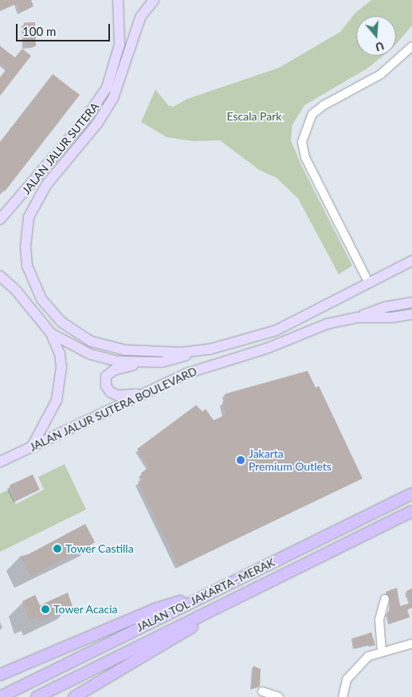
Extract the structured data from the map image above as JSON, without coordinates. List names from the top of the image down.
{
  "streets": {
    "highway": ["JALAN TOL JAKARTA–MERAK"],
    "main road": ["JALAN JALUR SUTERA", "JALAN JALUR SUTERA BOULEVARD"]
  },
  "parks": ["Escala Park"],
  "places": ["Jakarta Premium Outlets", "Tower Castilla", "Tower Acacia"],
  "scale_bar": "100 m",
  "north": "bottom"
}
